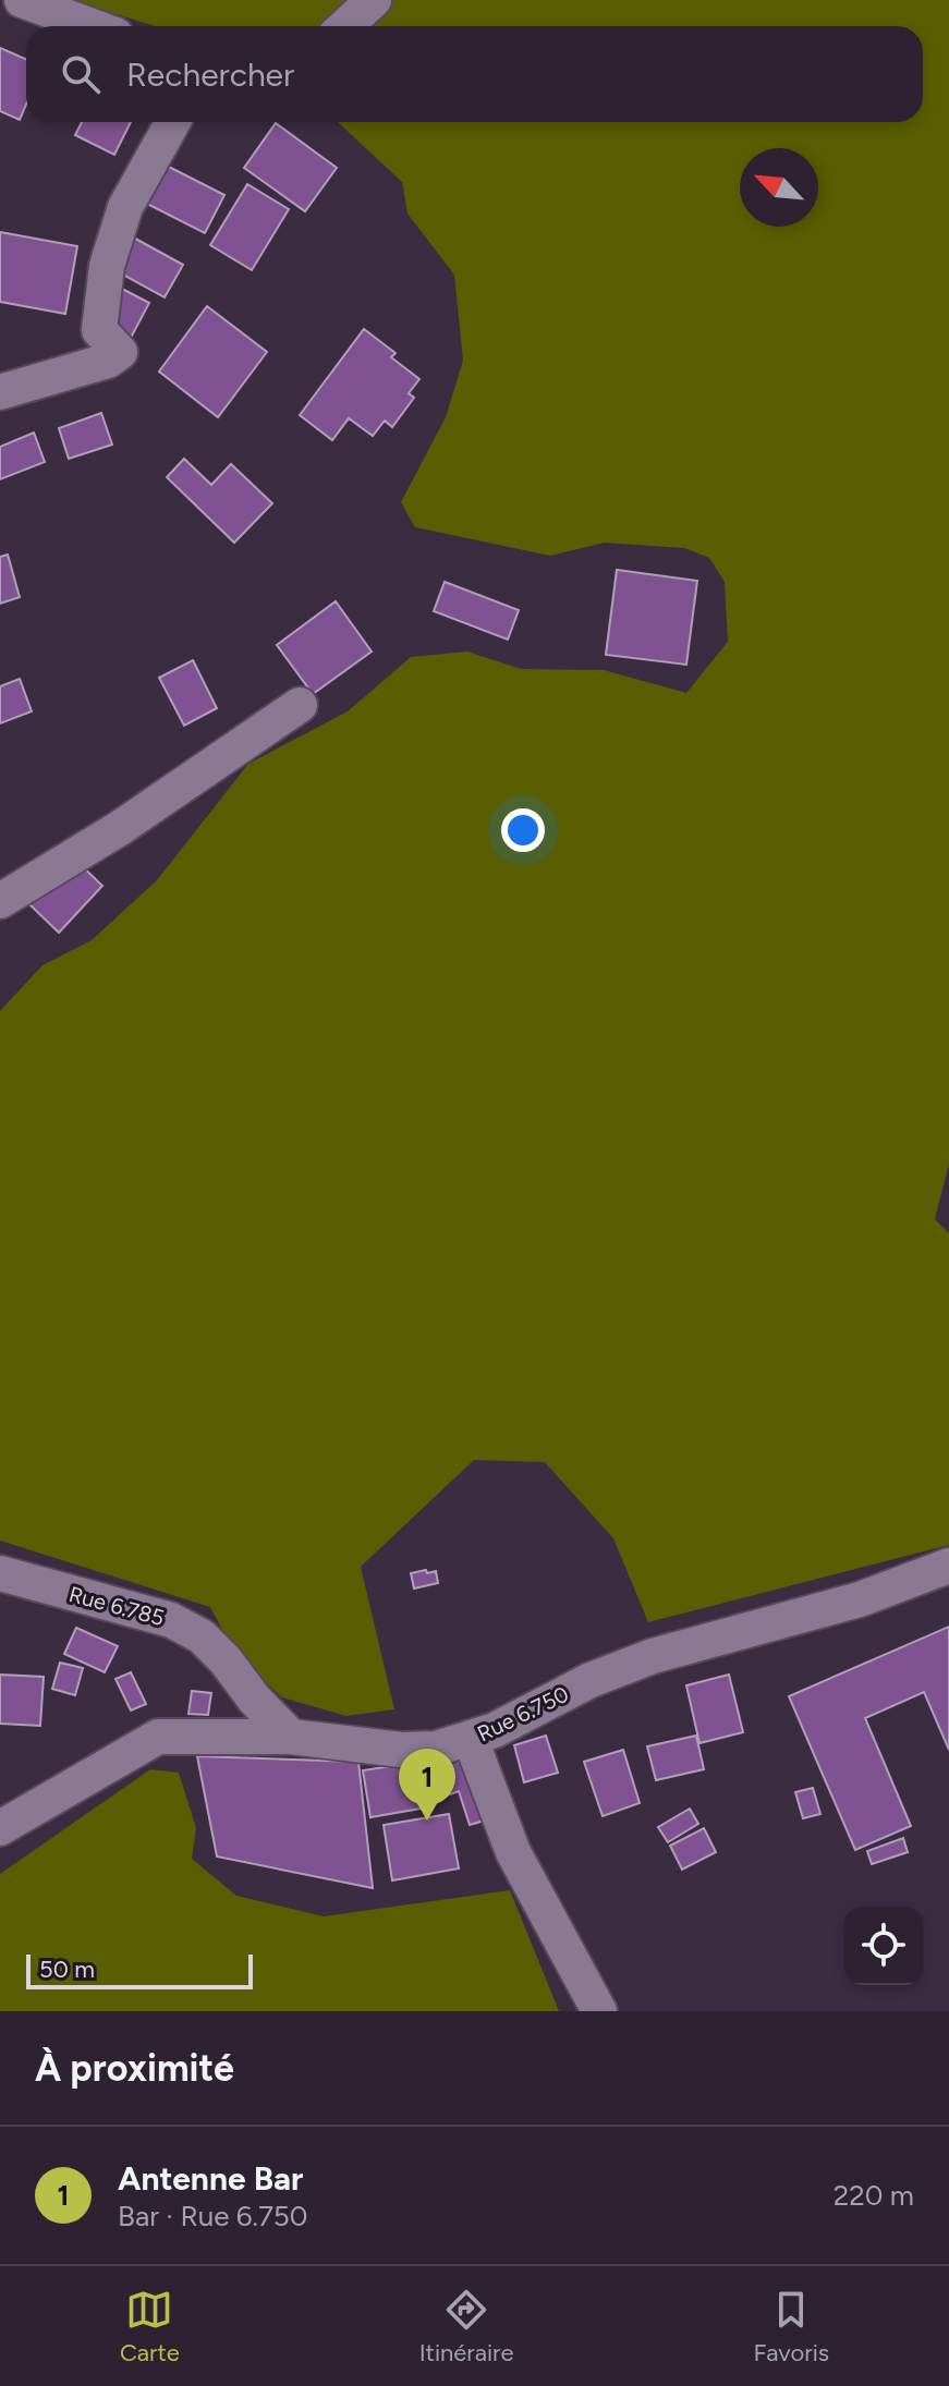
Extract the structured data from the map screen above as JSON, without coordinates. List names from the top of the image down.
{
  "streets": {
    "street": ["Rue 6.785", "Rue 6.750"]
  },
  "crossings": [
    ["Rue 6.785", "Rue 6.750"]
  ],
  "scale_bar": "50 m",
  "north": "top left",
  "page": {
    "search": "Rechercher",
    "pins": "1",
    "scale": "50 m",
    "heading": "À proximité",
    "list": [
      {
        "mark": "1",
        "name": "Antenne Bar",
        "note": "Bar · Rue 6.750",
        "value": "220 m"
      }
    ],
    "nav": ["Carte", "Itinéraire", "Favoris"]
  }
}
